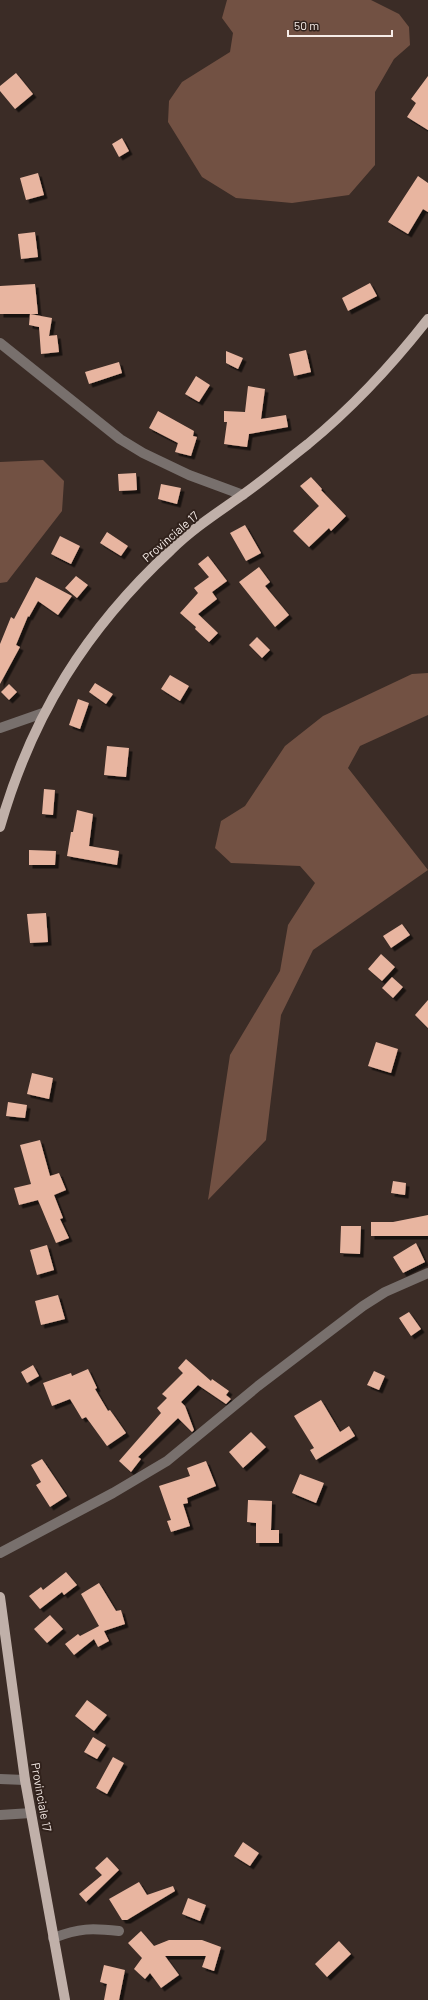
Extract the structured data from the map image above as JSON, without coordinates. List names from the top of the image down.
{
  "streets": {
    "main road": ["Provinciale 17"]
  },
  "scale_bar": "50 m"
}
